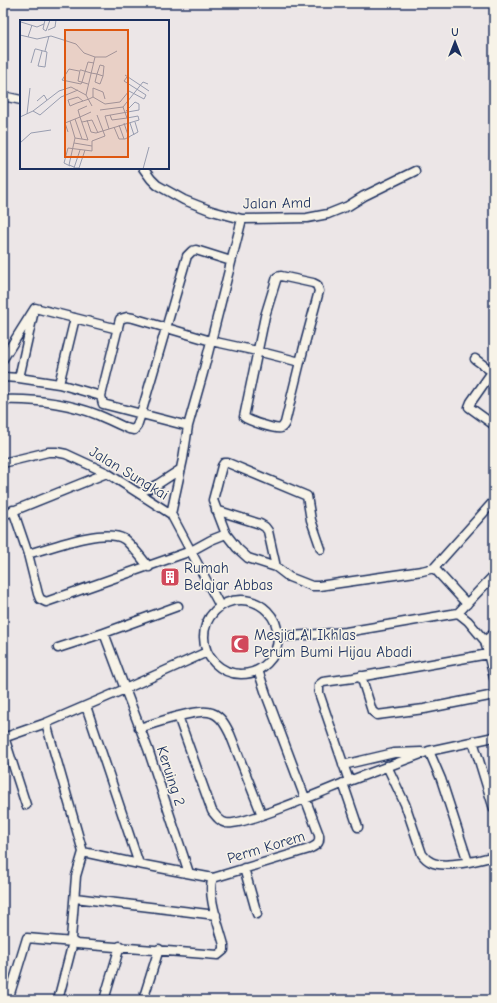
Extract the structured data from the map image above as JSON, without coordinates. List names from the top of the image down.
{
  "streets": {
    "street": [
      "Jalan Amd",
      "Jalan Sungkai",
      "Keruing 2",
      "Perm Korem"
    ]
  },
  "places": {
    "building": ["Rumah Belajar Abbas"],
    "mosque": ["Mesjid Al Ikhlas Perum Bumi Hijau Abadi"]
  },
  "north": "top"
}
